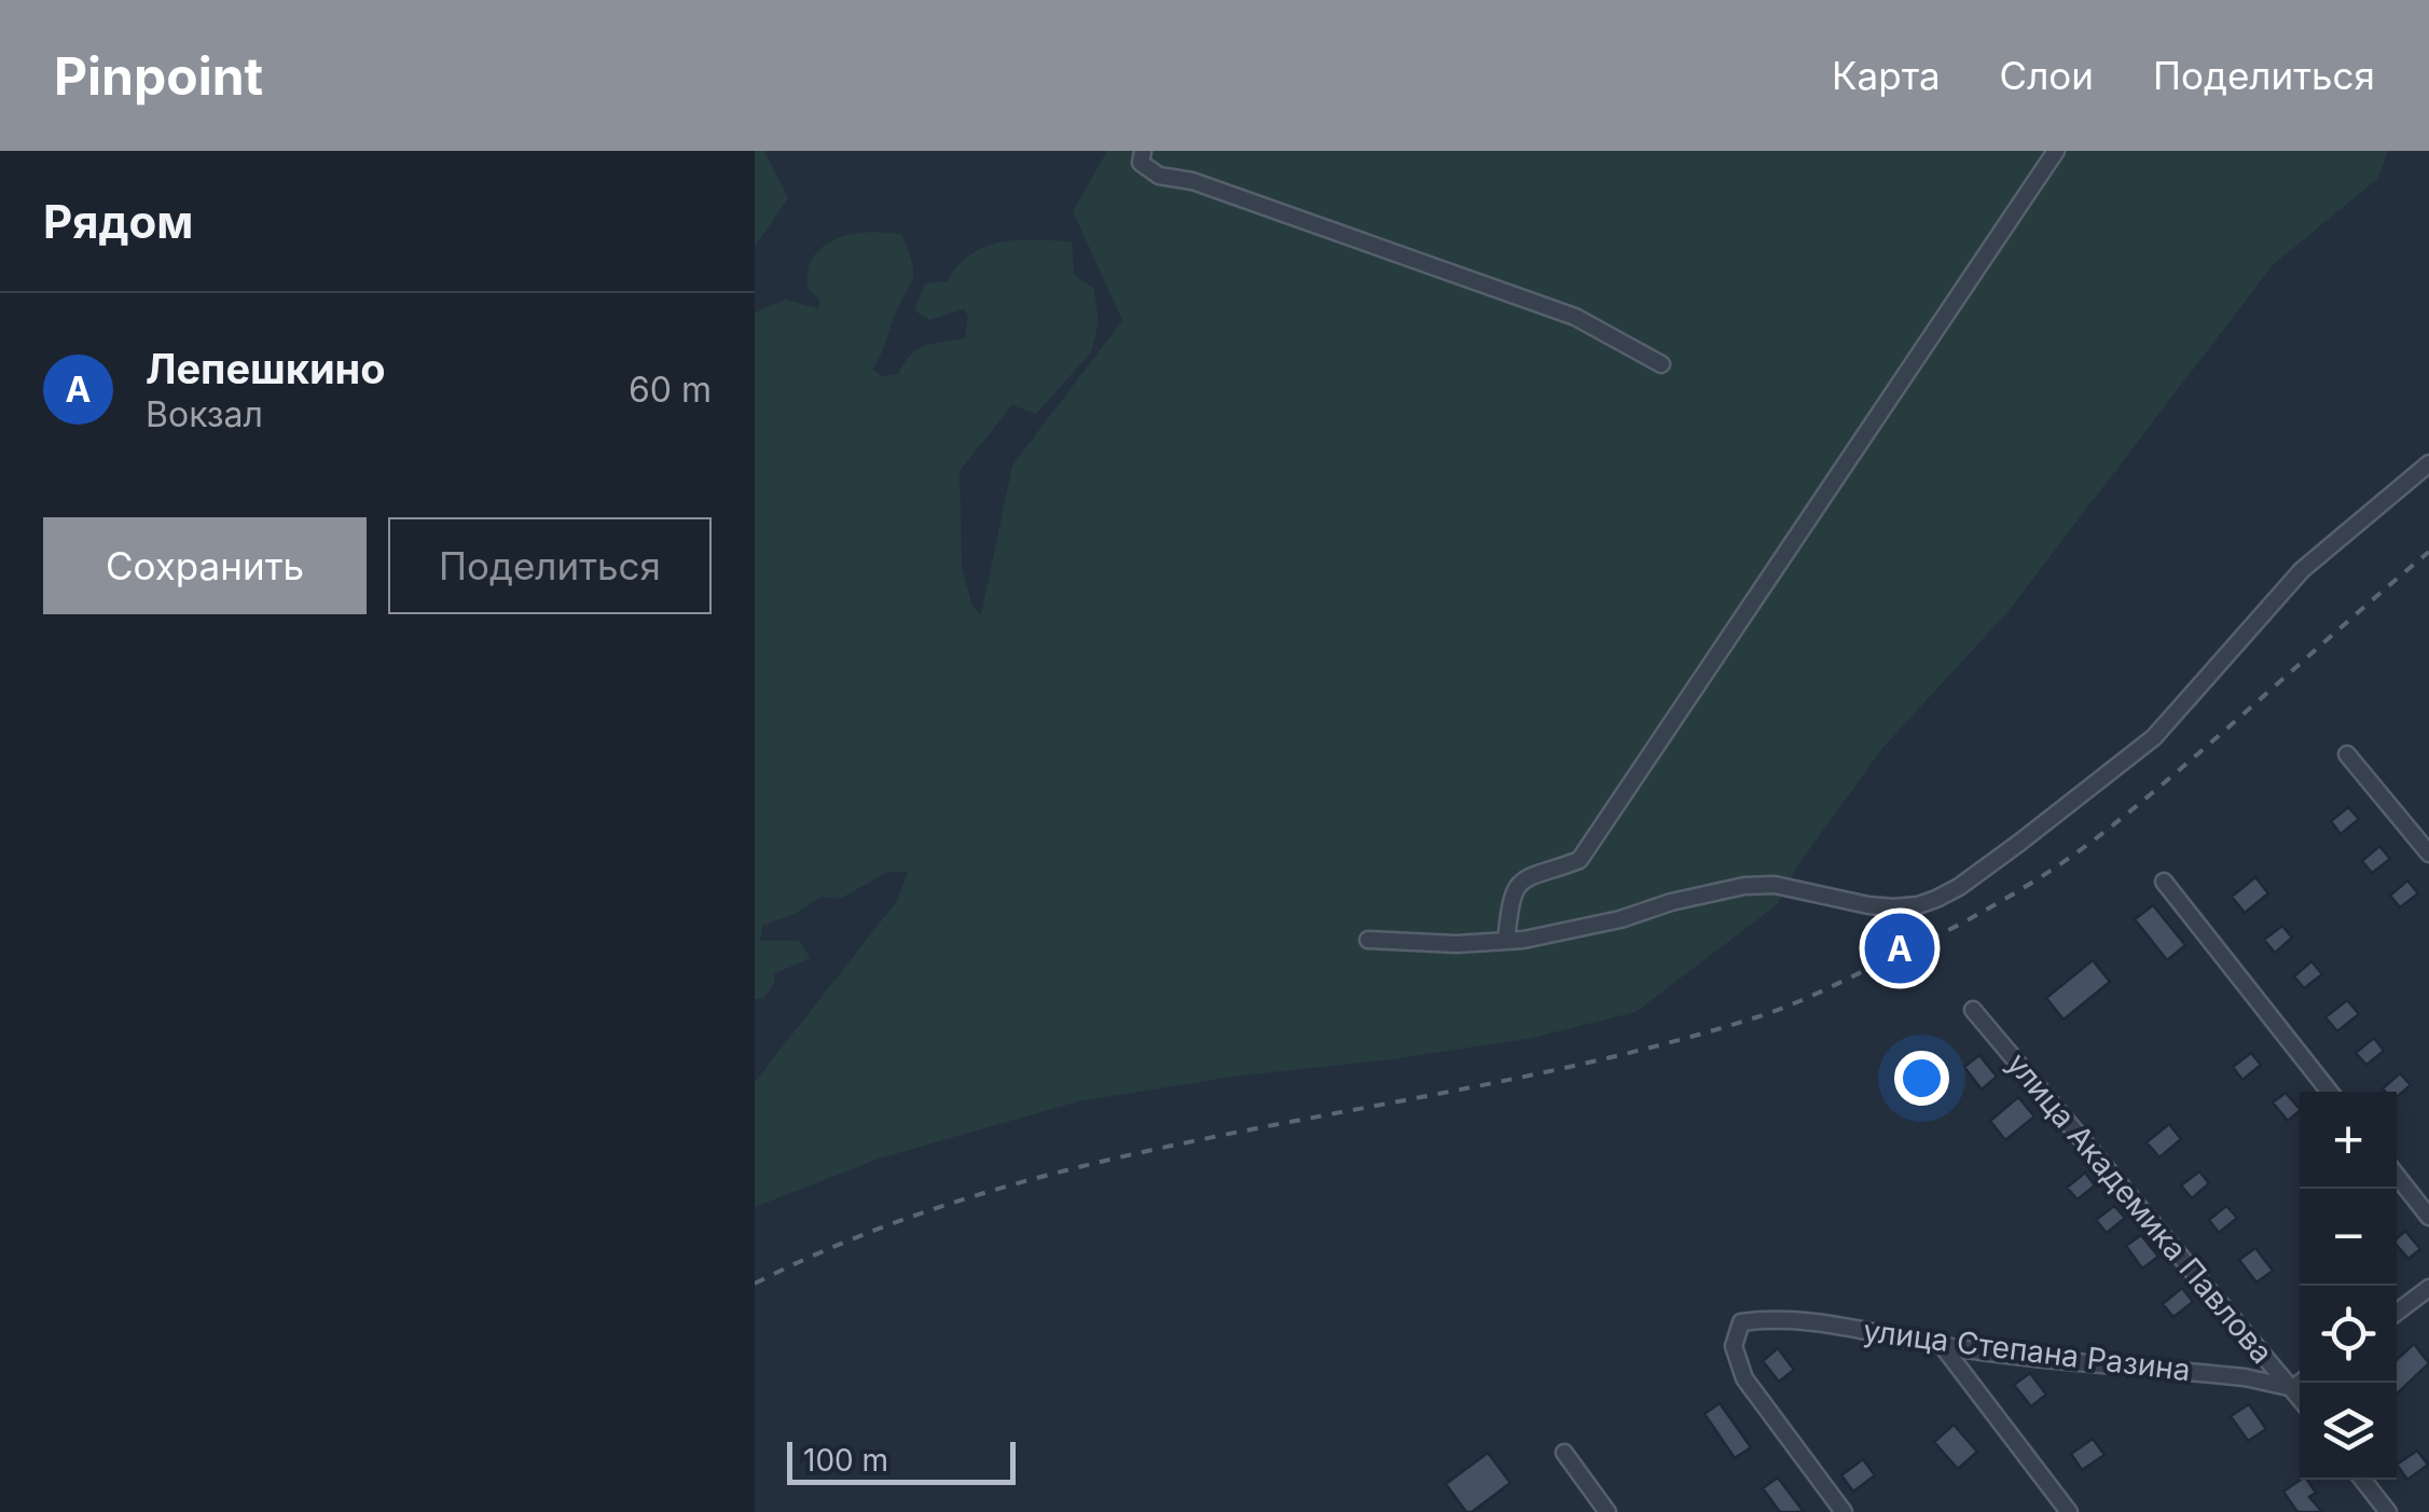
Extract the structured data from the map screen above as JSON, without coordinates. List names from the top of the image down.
{
  "streets": {
    "street": ["улица Академика Павлова", "улица Степана Разина"]
  },
  "crossings": [
    ["улица Академика Павлова", "улица Степана Разина"]
  ],
  "scale_bar": "100 m",
  "page": {
    "header": "Pinpoint",
    "nav": ["Карта", "Слои", "Поделиться"],
    "heading": "Рядом",
    "list": [
      {
        "mark": "A",
        "name": "Лепешкино",
        "note": "Вокзал",
        "value": "60 m"
      }
    ],
    "buttons": ["Сохранить", "Поделиться"],
    "pins": "A",
    "map_buttons": ["+", "−"],
    "scale": "100 m"
  }
}
